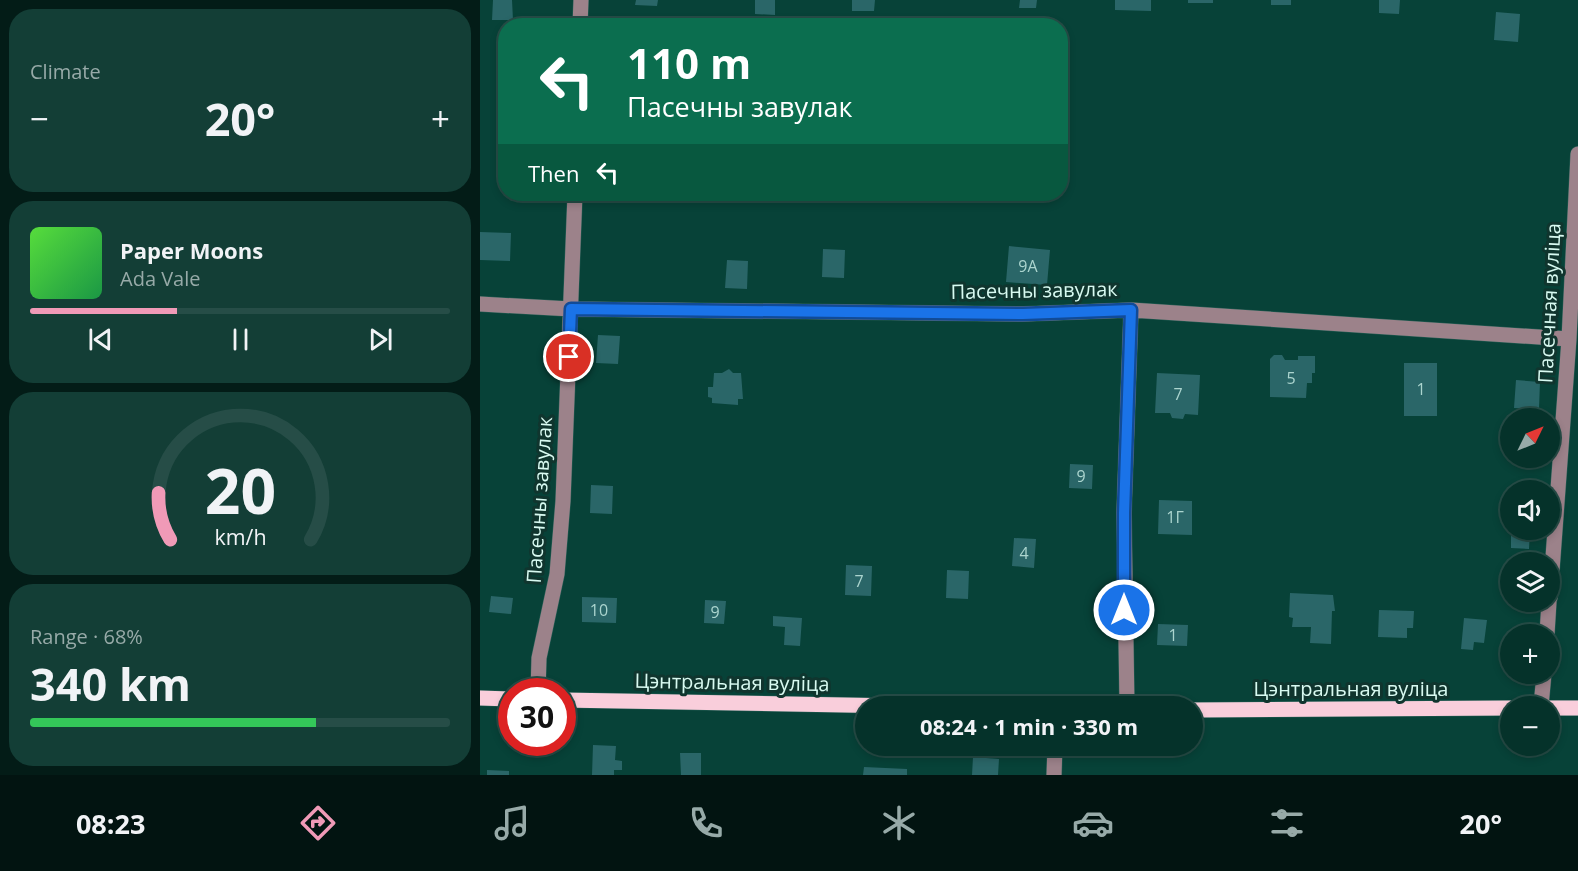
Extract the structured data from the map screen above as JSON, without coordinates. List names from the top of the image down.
{
  "streets": {
    "main road": ["Цэнтральная вуліца"],
    "street": ["Пасечны завулак", "Пасечная вуліца"]
  },
  "crossings": [
    ["Пасечны завулак", "Пасечная вуліца"]
  ],
  "house_numbers": [
    "9А",
    "5",
    "1",
    "7",
    "9",
    "1Г",
    "4",
    "7",
    "10",
    "9",
    "1"
  ],
  "north": "top right",
  "page": {
    "tile": [
      "Climate",
      ["Range · 68%", "340 km"]
    ],
    "turn": ["110 m", "Пасечны завулак"],
    "heat": ["−", "20°", "+"],
    "then": "Then",
    "song": ["Paper Moons", "Ada Vale"],
    "map_buttons": ["+", "−"],
    "limit": "30",
    "trip": "08:24 · 1 min · 330 m",
    "tabs": ["08:23", "20°"],
    "gauge": ["20", "km/h"]
  }
}
